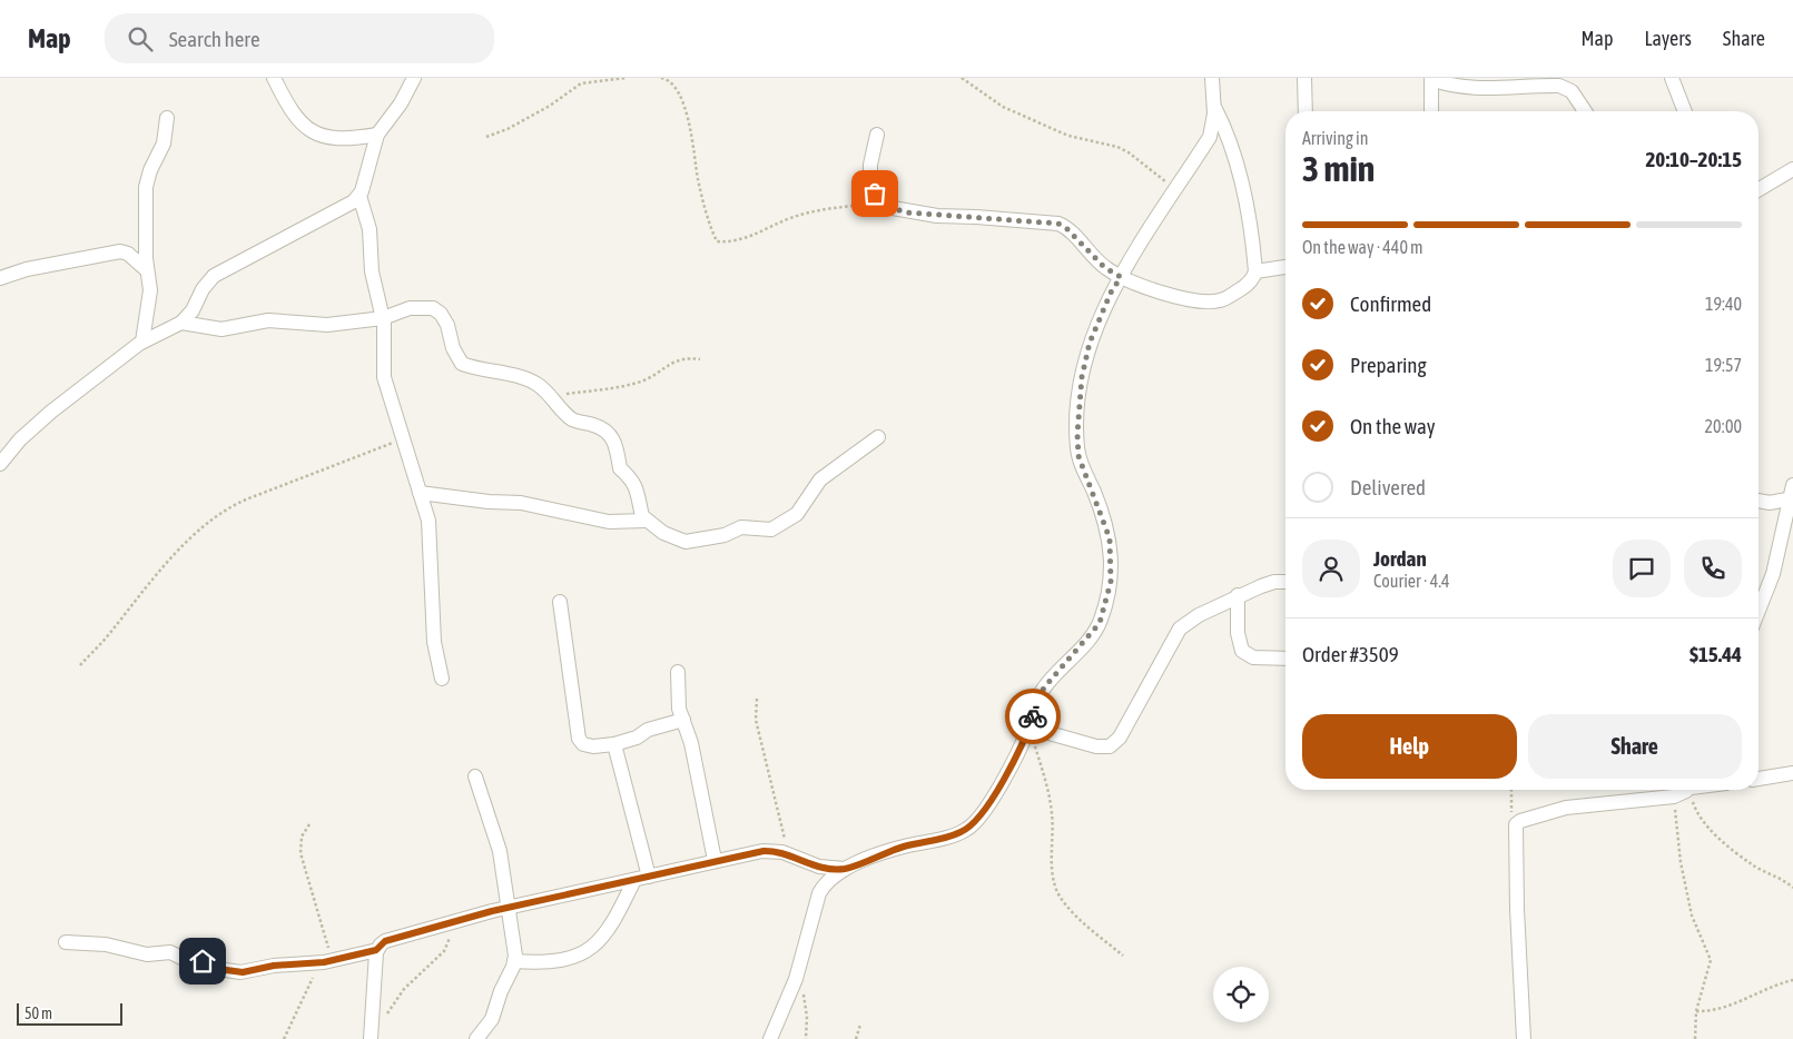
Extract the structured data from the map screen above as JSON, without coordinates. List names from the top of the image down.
{
  "scale_bar": "50 m",
  "page": {
    "header": "Map",
    "search": "Search here",
    "nav": ["Map", "Layers", "Share"],
    "heading": ["3 min", "Arriving in", "20:10–20:15"],
    "panel": [
      "Jordan",
      "Courier · 4.4",
      "Order #3509",
      "$15.44"
    ],
    "bar": "On the way · 440 m",
    "list": [
      ["Confirmed", "19:40"],
      ["Preparing", "19:57"],
      ["On the way", "20:00"],
      "Delivered"
    ],
    "buttons": ["Help", "Share"],
    "scale": "50 m"
  }
}
